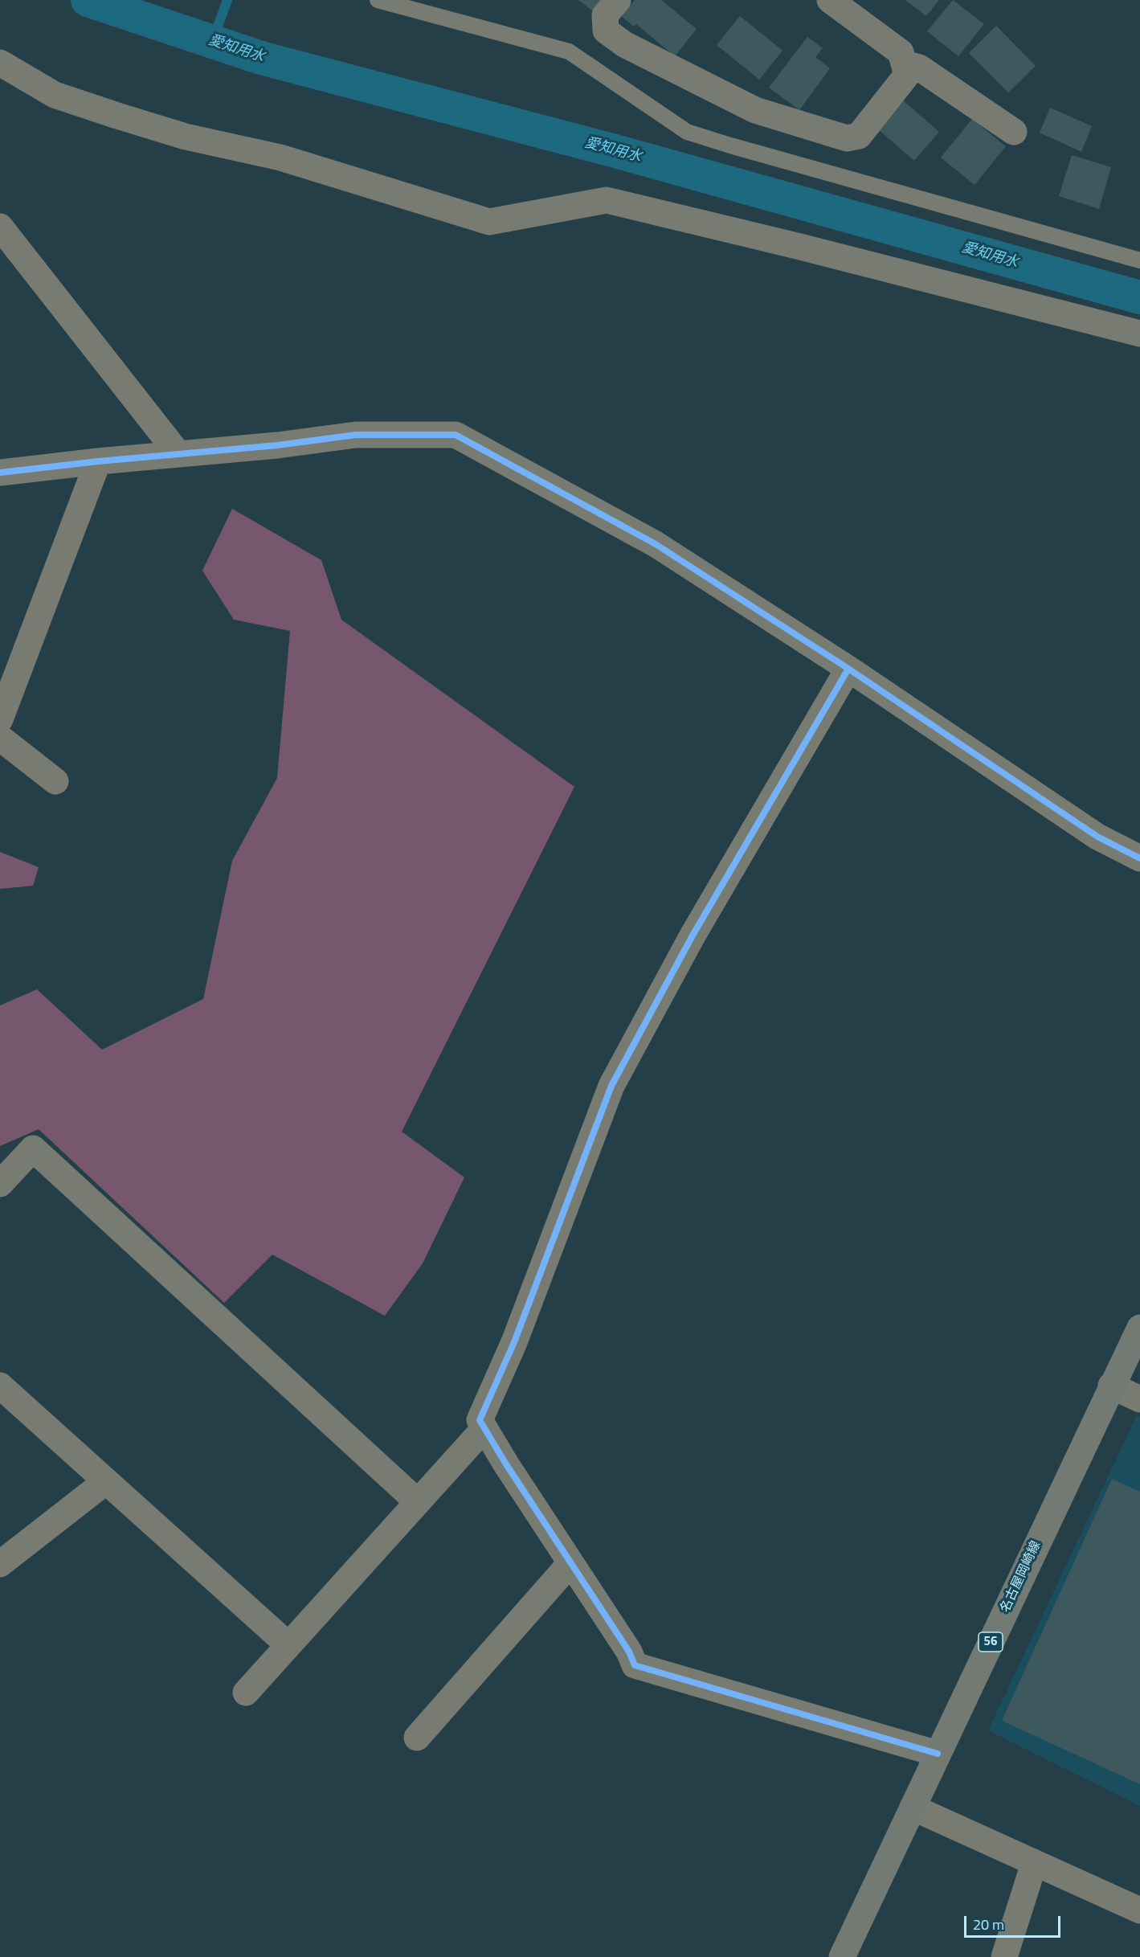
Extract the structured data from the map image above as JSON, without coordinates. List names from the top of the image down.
{
  "streets": {
    "main road": ["名古屋岡崎線", "56"]
  },
  "water": ["愛知用水"],
  "scale_bar": "20 m"
}
